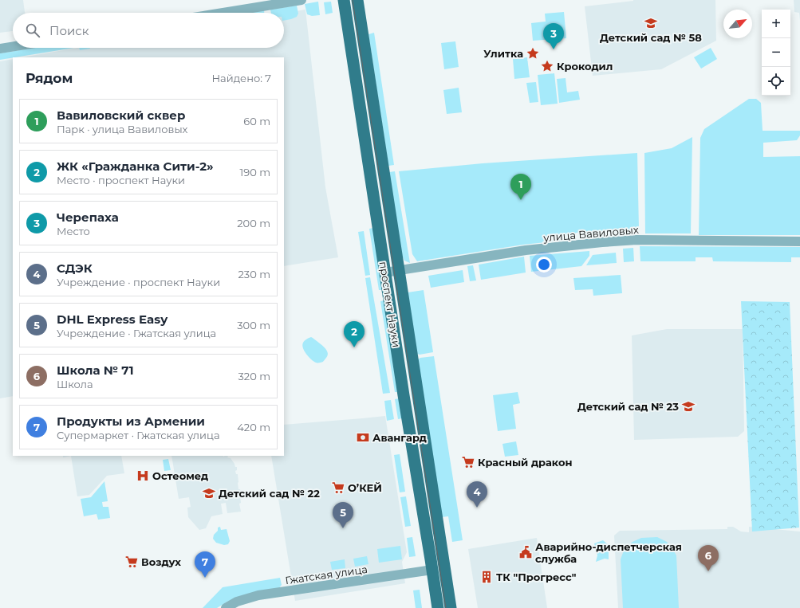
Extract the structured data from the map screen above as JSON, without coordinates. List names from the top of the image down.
{
  "streets": {
    "main road": ["проспект Науки"],
    "street": ["улица Вавиловых", "Гжатская улица"]
  },
  "crossings": [
    ["улица Вавиловых", "проспект Науки"],
    ["проспект Науки", "Гжатская улица"]
  ],
  "places": {
    "school or university": ["Детский сад № 58", "Детский сад № 23", "Детский сад № 22"],
    "place": ["Улитка", "Крокодил"],
    "bank": ["Авангард"],
    "supermarket": ["Красный дракон", "О’КЕЙ", "Воздух"],
    "hospital": ["Остеомед"],
    "public building": ["Аварийно-диспетчерская служба"],
    "building": ["ТК \"Прогресс\""]
  },
  "north": "top right",
  "page": {
    "map_buttons": ["+", "−"],
    "search": "Поиск",
    "pins": [
      "3",
      "1",
      "2",
      "4",
      "5",
      "6",
      "7"
    ],
    "heading": ["Рядом", "Найдено: 7"],
    "list": [
      {
        "mark": "1",
        "name": "Вавиловский сквер",
        "note": "Парк · улица Вавиловых",
        "value": "60 m"
      },
      {
        "mark": "2",
        "name": "ЖК «Гражданка Сити-2»",
        "note": "Место · проспект Науки",
        "value": "190 m"
      },
      {
        "mark": "3",
        "name": "Черепаха",
        "note": "Место",
        "value": "200 m"
      },
      {
        "mark": "4",
        "name": "СДЭК",
        "note": "Учреждение · проспект Науки",
        "value": "230 m"
      },
      {
        "mark": "5",
        "name": "DHL Express Easy",
        "note": "Учреждение · Гжатская улица",
        "value": "300 m"
      },
      {
        "mark": "6",
        "name": "Школа № 71",
        "note": "Школа",
        "value": "320 m"
      },
      {
        "mark": "7",
        "name": "Продукты из Армении",
        "note": "Супермаркет · Гжатская улица",
        "value": "420 m"
      }
    ]
  }
}
